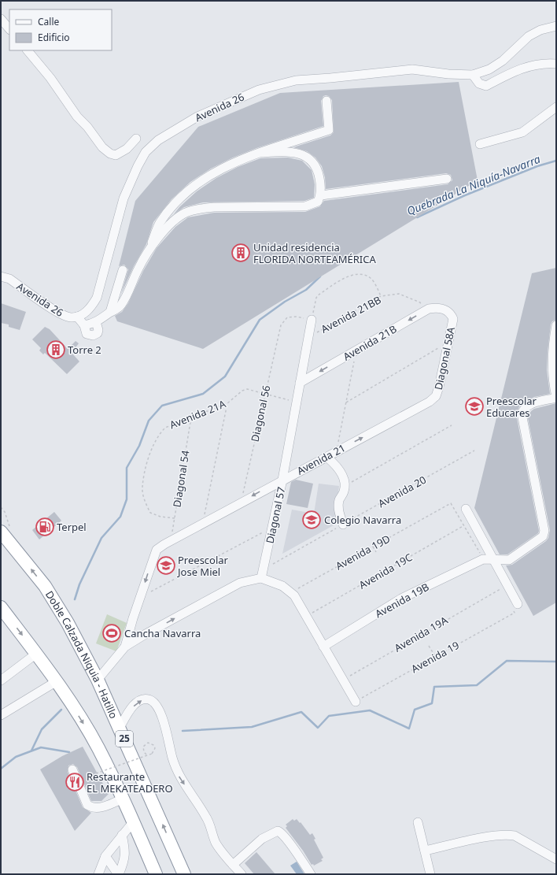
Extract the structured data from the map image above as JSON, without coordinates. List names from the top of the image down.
{
  "streets": {
    "highway": ["Doble Calzada Niquia - Hatillo", "25"],
    "street": [
      "Avenida 26",
      "Avenida 21B",
      "Diagonal 58A",
      "Avenida 21",
      "Diagonal 57",
      "Avenida 19B"
    ],
    "path": [
      "Avenida 21BB",
      "Diagonal 56",
      "Avenida 21A",
      "Diagonal 54",
      "Avenida 20",
      "Avenida 19D",
      "Avenida 19C",
      "Avenida 19A",
      "Avenida 19"
    ]
  },
  "crossings": [
    ["Avenida 21BB", "Avenida 21B"],
    ["Avenida 21BB", "Diagonal 57"],
    ["Avenida 21B", "Diagonal 58A"],
    ["Avenida 21B", "Diagonal 57"],
    ["Diagonal 58A", "Avenida 21"],
    ["Diagonal 56", "Avenida 21A"],
    ["Diagonal 56", "Avenida 21"],
    ["Diagonal 56", "Diagonal 57"],
    ["Avenida 21A", "Diagonal 54"],
    ["Avenida 21A", "Diagonal 57"],
    ["Avenida 21", "Diagonal 54"],
    ["Avenida 21", "Diagonal 57"],
    ["Avenida 20", "Diagonal 57"]
  ],
  "one_way": ["Avenida 21B"],
  "water": ["Quebrada La Niquía-Navarra"],
  "places": {
    "building": ["Unidad residencia FLORIDA NORTEAMÉRICA", "Torre 2"],
    "school or university": ["Preescolar Educares", "Colegio Navarra", "Preescolar Jose Miel"],
    "fuel station": ["Terpel"],
    "sports": ["Cancha Navarra"],
    "restaurant": ["Restaurante EL MEKATEADERO"]
  },
  "legend": ["Calle", "Edificio"]
}
